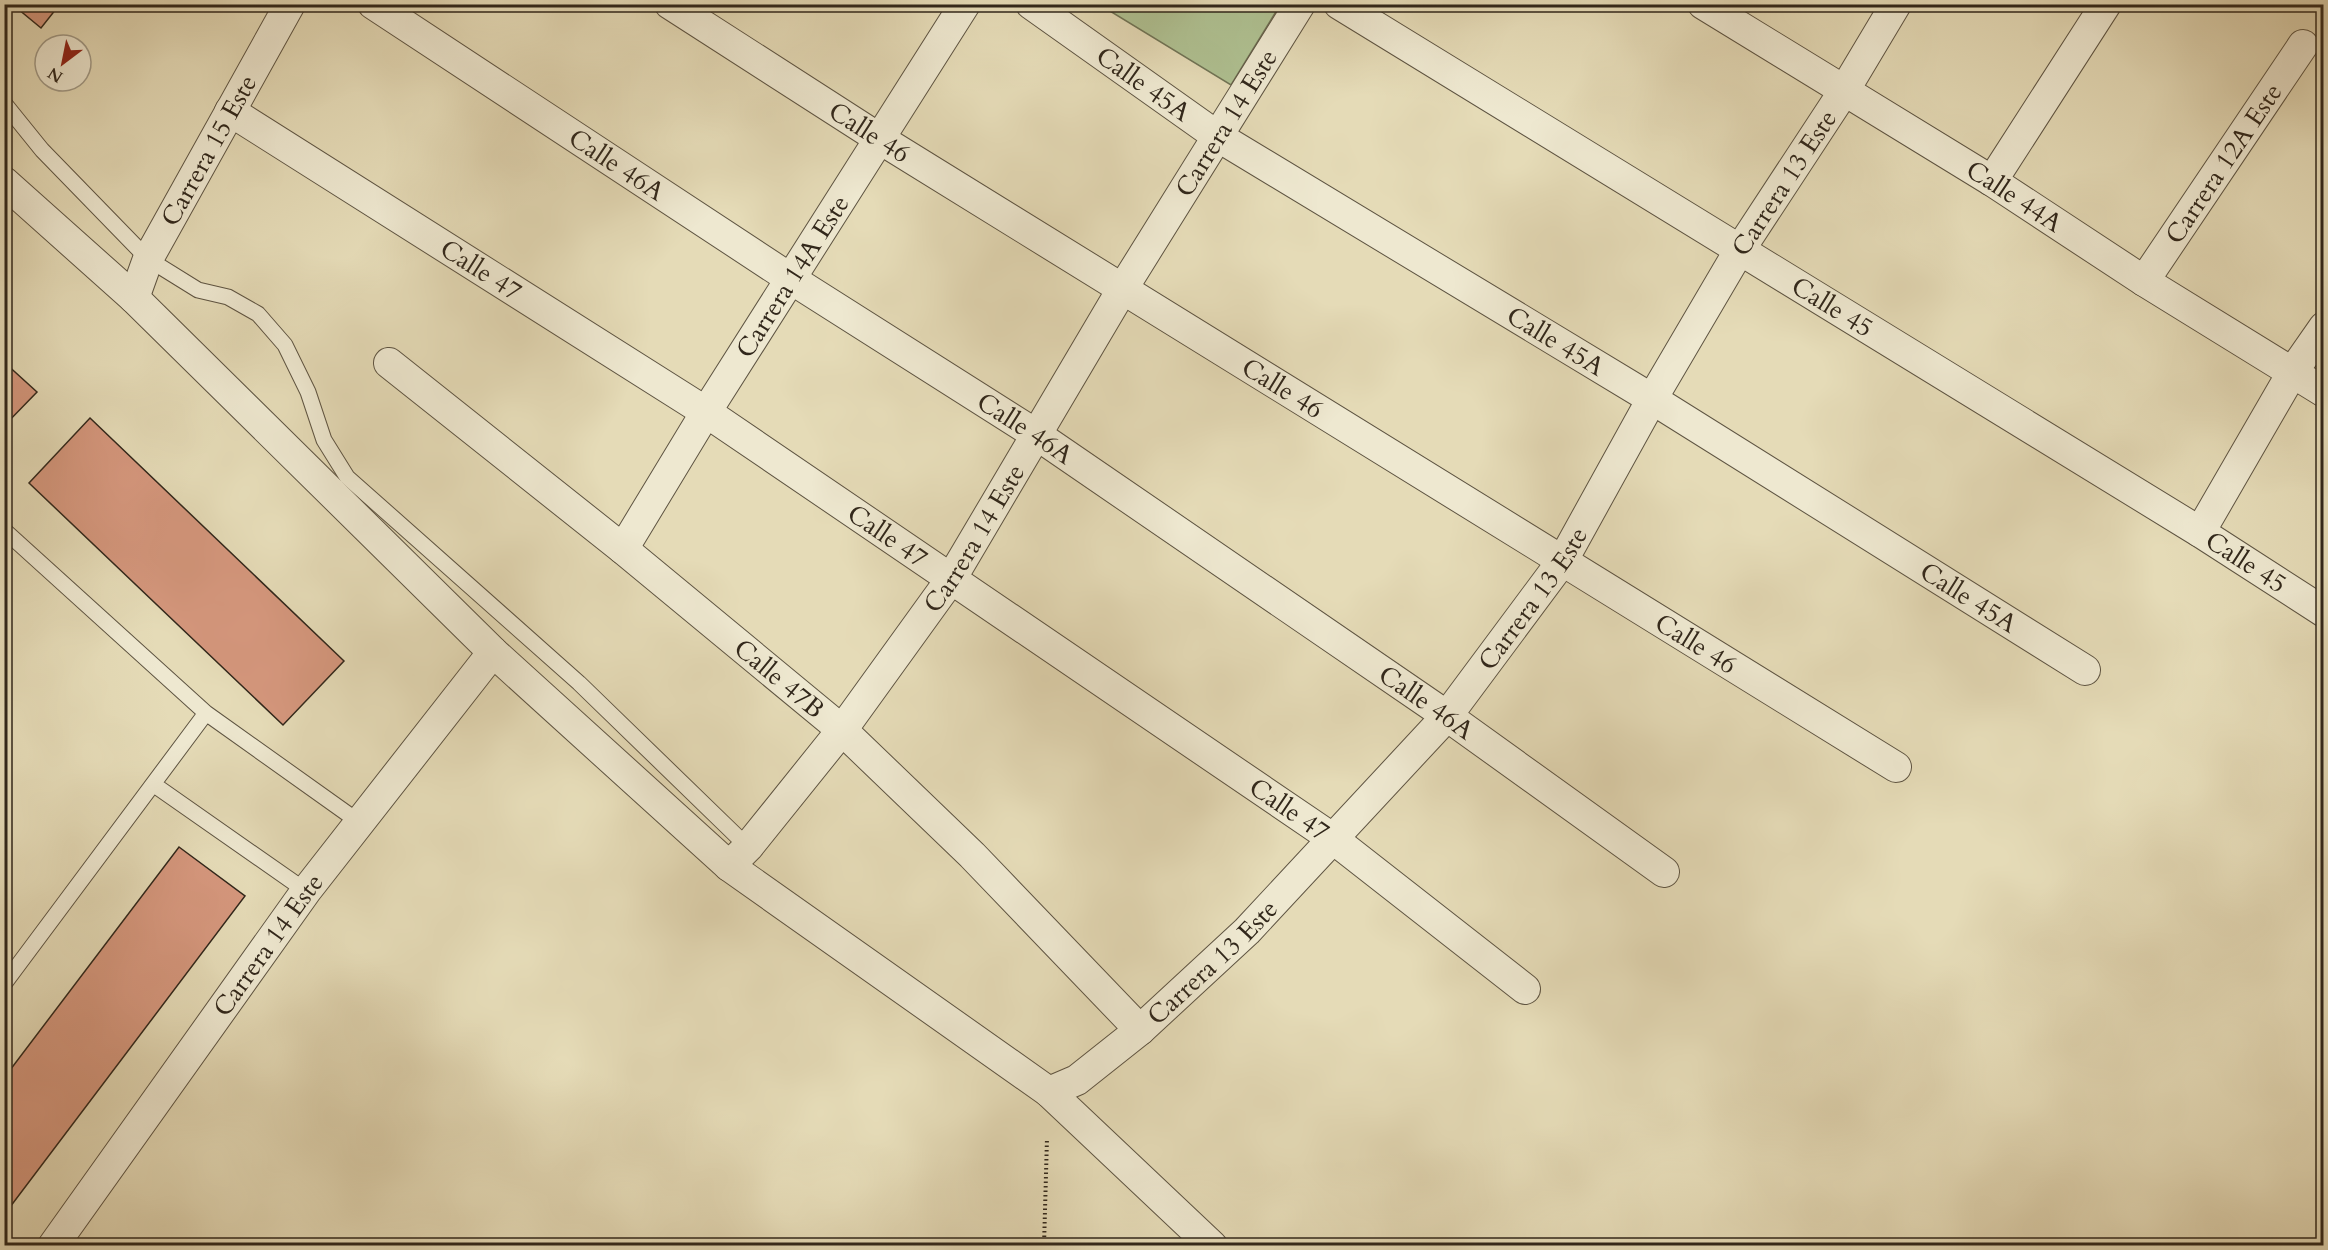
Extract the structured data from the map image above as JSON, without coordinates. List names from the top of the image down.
{
  "streets": {
    "street": [
      "Calle 45A",
      "Carrera 14 Este",
      "Calle 46",
      "Carrera 15 Este",
      "Carrera 12A Este",
      "Calle 46A",
      "Carrera 13 Este",
      "Calle 44A",
      "Calle 47",
      "Carrera 14A Este",
      "Calle 45",
      "Calle 47B"
    ]
  },
  "crossings": [
    ["Calle 45A", "Carrera 14 Este"],
    ["Calle 45A", "Carrera 13 Este"],
    ["Carrera 14 Este", "Calle 46"],
    ["Carrera 14 Este", "Calle 46A"],
    ["Carrera 14 Este", "Calle 47"],
    ["Carrera 14 Este", "Calle 47B"],
    ["Calle 46", "Carrera 13 Este"],
    ["Calle 46", "Carrera 14A Este"],
    ["Carrera 15 Este", "Calle 47"],
    ["Carrera 12A Este", "Calle 44A"],
    ["Calle 46A", "Carrera 13 Este"],
    ["Calle 46A", "Carrera 14A Este"],
    ["Carrera 13 Este", "Calle 44A"],
    ["Carrera 13 Este", "Calle 47"],
    ["Carrera 13 Este", "Calle 45"],
    ["Carrera 13 Este", "Calle 47B"],
    ["Calle 47", "Carrera 14A Este"],
    ["Carrera 14A Este", "Calle 47B"]
  ],
  "north": "bottom left"
}
